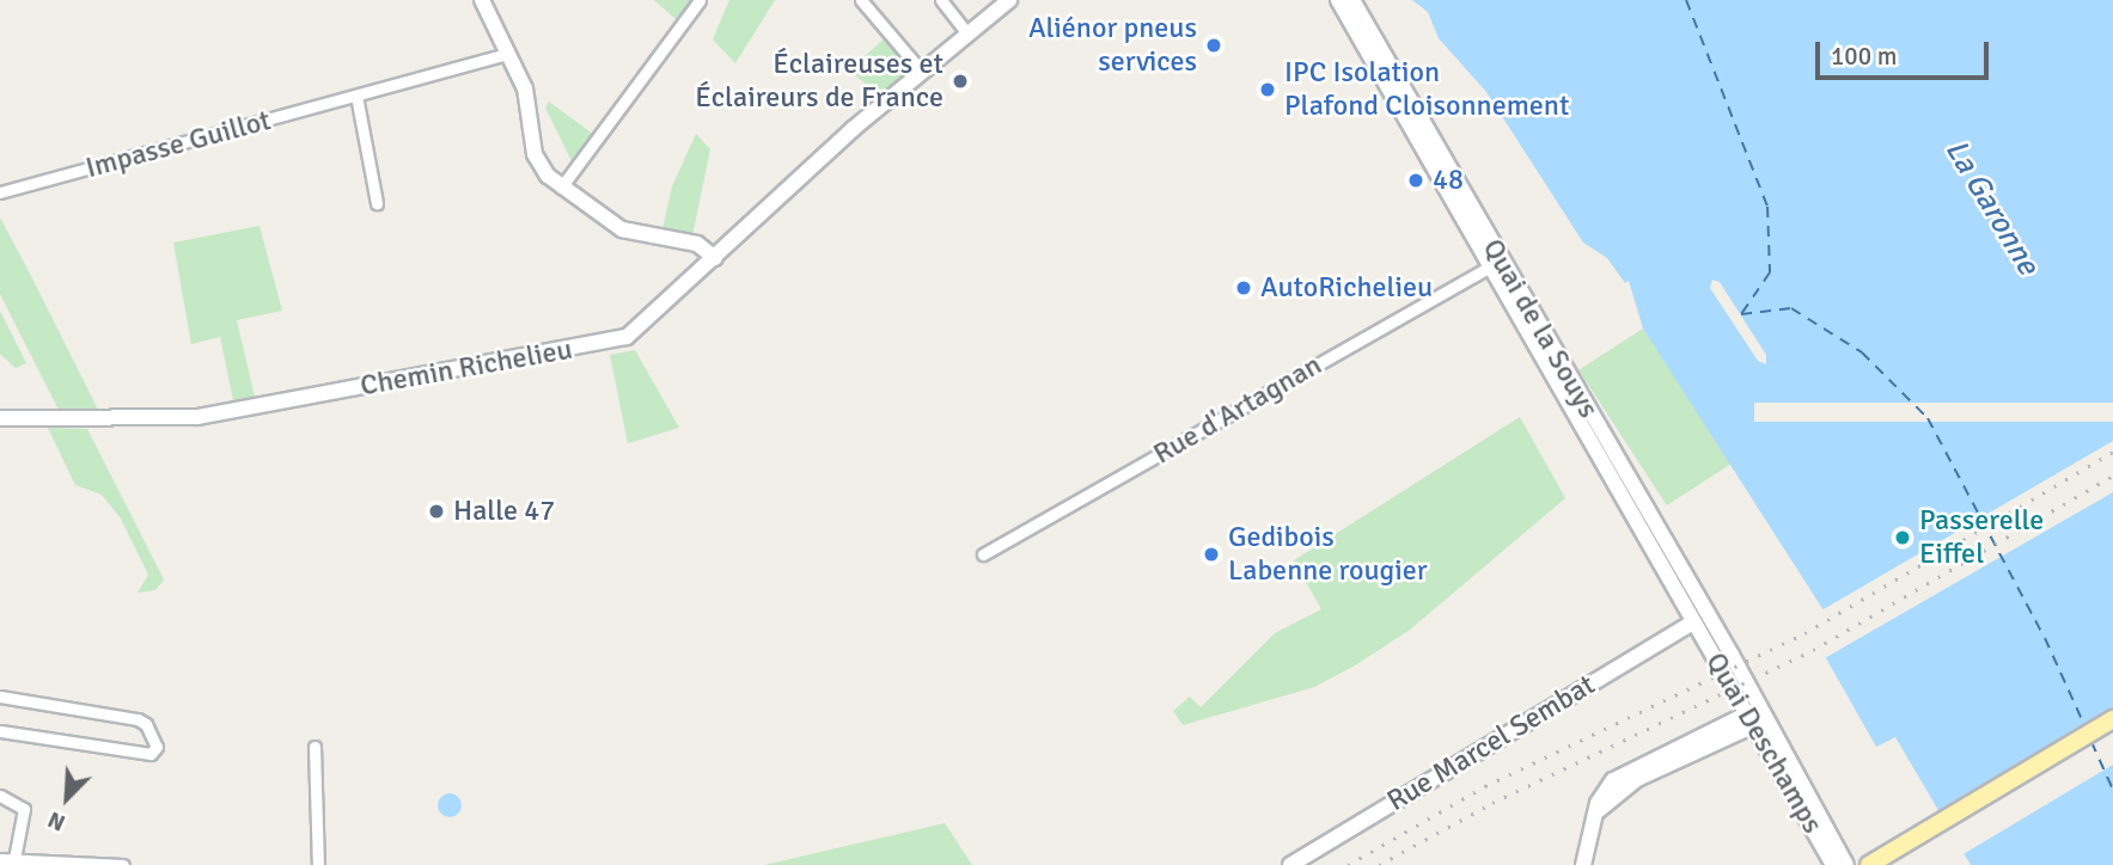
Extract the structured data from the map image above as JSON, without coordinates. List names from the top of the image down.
{
  "streets": {
    "main road": [
      "Quai de la Souys",
      "Chemin Richelieu",
      "Rue Marcel Sembat",
      "Quai Deschamps"
    ],
    "street": ["Impasse Guillot", "Rue d'Artagnan"]
  },
  "crossings": [
    ["Quai de la Souys", "Rue d'Artagnan"],
    ["Quai de la Souys", "Rue Marcel Sembat"],
    ["Quai de la Souys", "Quai Deschamps"],
    ["Rue Marcel Sembat", "Quai Deschamps"]
  ],
  "water": ["La Garonne"],
  "places": [
    "Aliénor pneus services",
    "Éclaireuses et Éclaireurs de France",
    "IPC Isolation Plafond Cloisonnement",
    "48",
    "AutoRichelieu",
    "Halle 47",
    "Passerelle Eiffel",
    "Gedibois Labenne rougier"
  ],
  "scale_bar": "100 m",
  "north": "bottom left"
}
